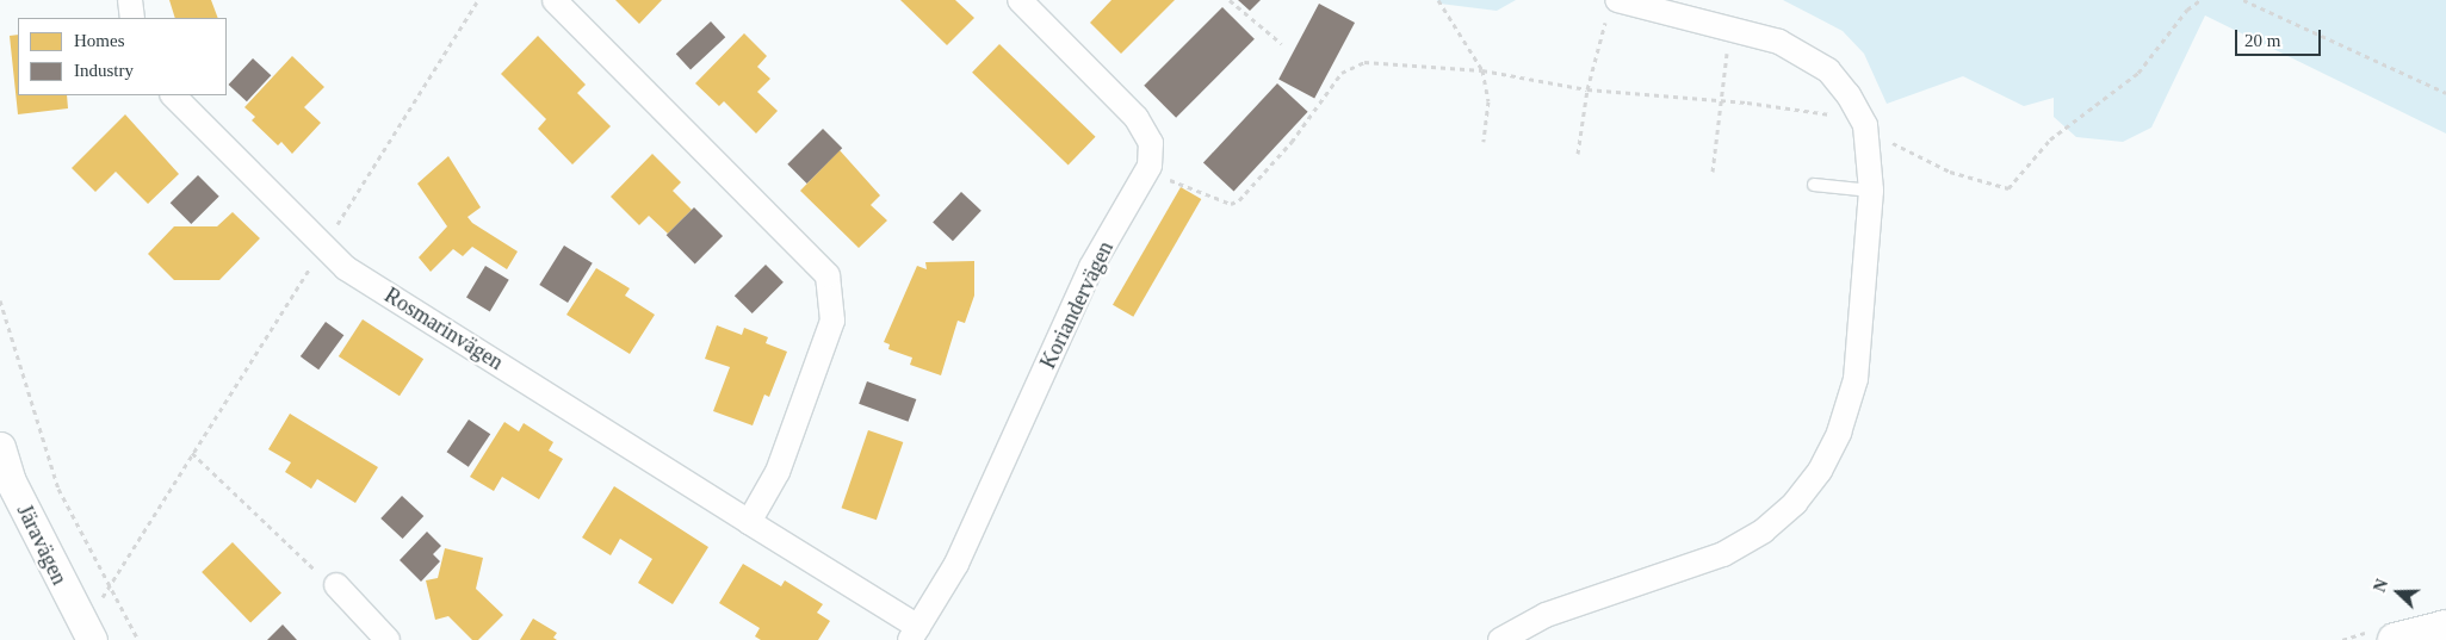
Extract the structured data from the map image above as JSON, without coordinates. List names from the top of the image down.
{
  "streets": {
    "street": ["Koriandervägen", "Rosmarinvägen", "Järavägen"]
  },
  "crossings": [
    ["Koriandervägen", "Rosmarinvägen"]
  ],
  "legend": ["Homes", "Industry"],
  "scale_bar": "20 m",
  "north": "left"
}
